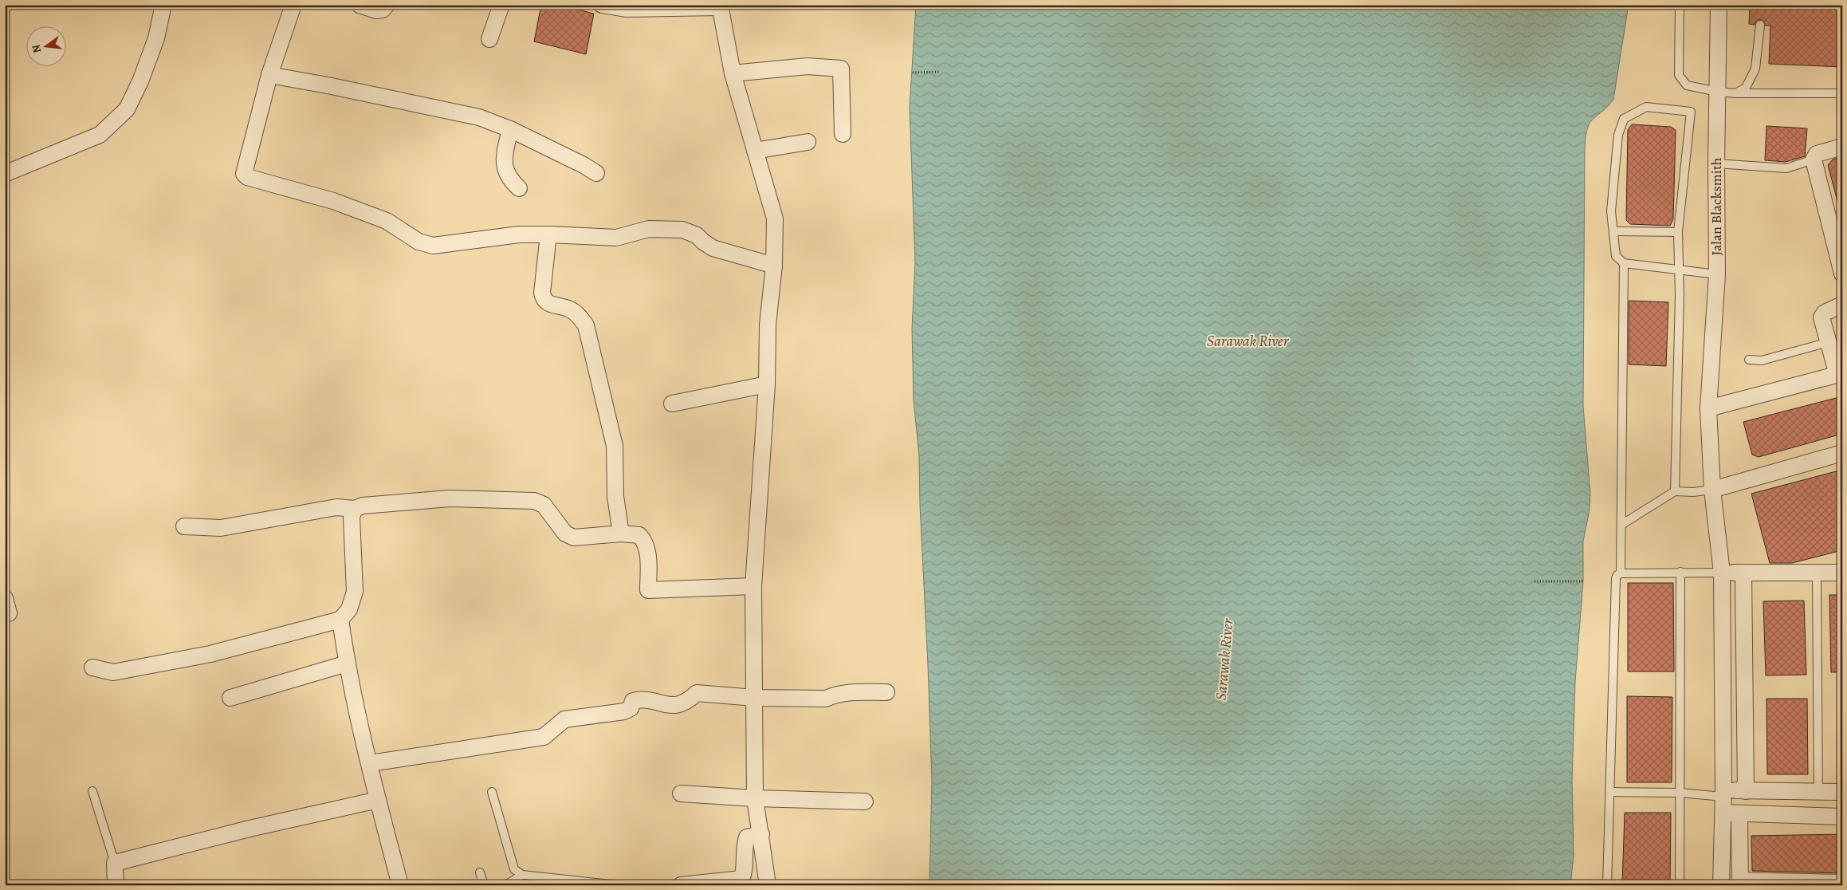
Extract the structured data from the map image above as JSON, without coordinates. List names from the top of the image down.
{
  "streets": {
    "street": ["Jalan Blacksmith"]
  },
  "water": ["Sarawak River"],
  "north": "left"
}
